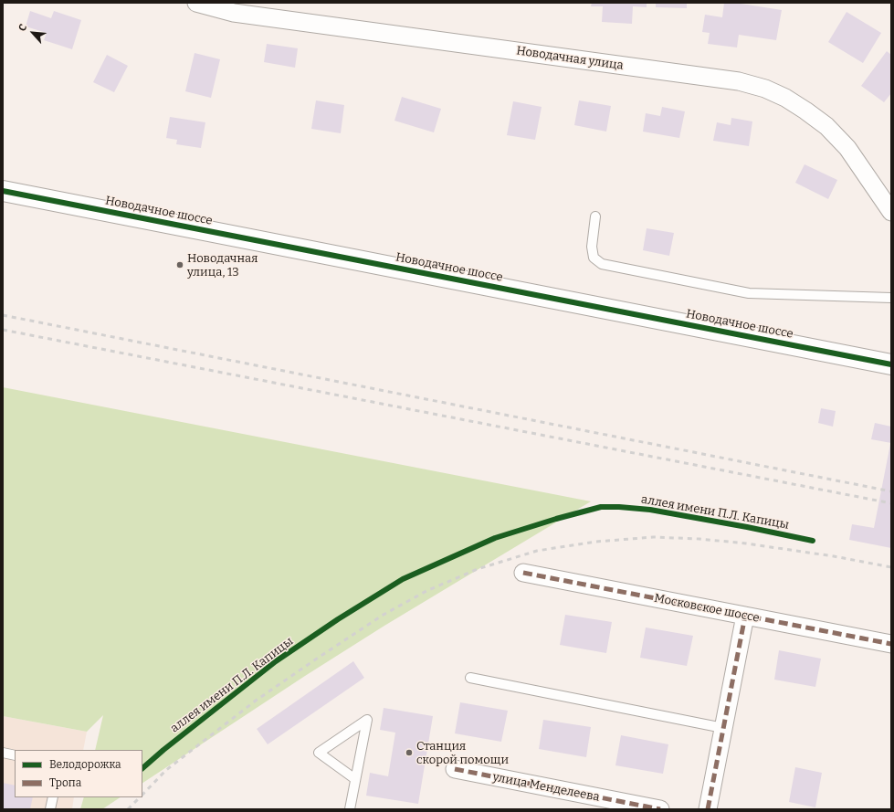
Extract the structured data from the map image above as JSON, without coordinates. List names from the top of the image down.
{
  "streets": {
    "street": [
      "Новодачная улица",
      "Новодачное шоссе",
      "Московское шоссе",
      "улица Менделеева"
    ],
    "cycle path": ["аллея имени П.Л. Капицы"]
  },
  "places": ["Новодачная улица, 13", "Станция скорой помощи"],
  "legend": ["Велодорожка", "Тропа"],
  "north": "top left"
}
